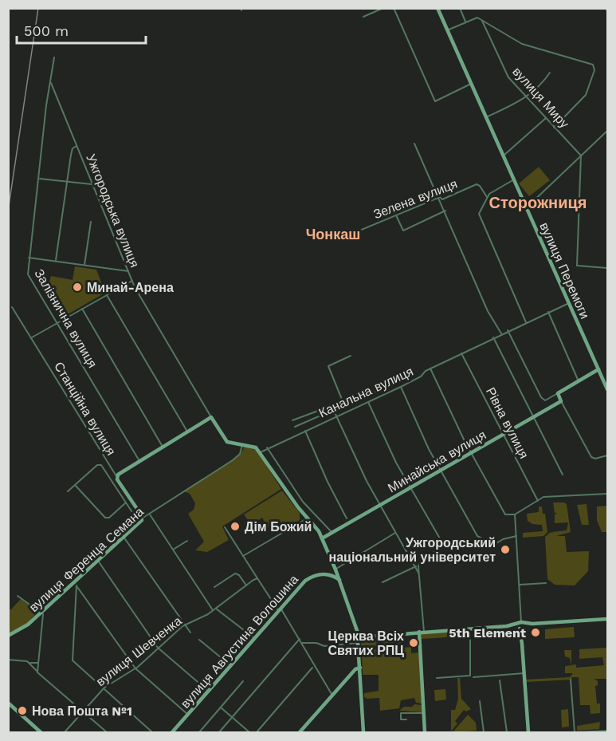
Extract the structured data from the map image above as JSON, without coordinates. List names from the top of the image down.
{
  "streets": {
    "street": [
      "вулиця Миру",
      "Зелена вулиця",
      "Ужгородська вулиця",
      "вулиця Перемоги",
      "Залізнична вулиця",
      "Канальна вулиця",
      "Станційна вулиця",
      "Рівна вулиця",
      "Минайська вулиця",
      "вулиця Ференца Семана",
      "вулиця Августина Волошина",
      "вулиця Шевченка"
    ]
  },
  "crossings": [
    ["Ужгородська вулиця", "Залізнична вулиця"],
    ["вулиця Перемоги", "Канальна вулиця"],
    ["Канальна вулиця", "Рівна вулиця"],
    ["Станційна вулиця", "вулиця Ференца Семана"],
    ["Рівна вулиця", "Минайська вулиця"]
  ],
  "districts": ["Сторожниця", "Чонкаш"],
  "places": [
    "Минай-Арена",
    "Дім Божий",
    "Ужгородський національний університет",
    "5th Element",
    "Церква Всіх Святих РПЦ",
    "Нова Пошта №1"
  ],
  "scale_bar": "500 m"
}
